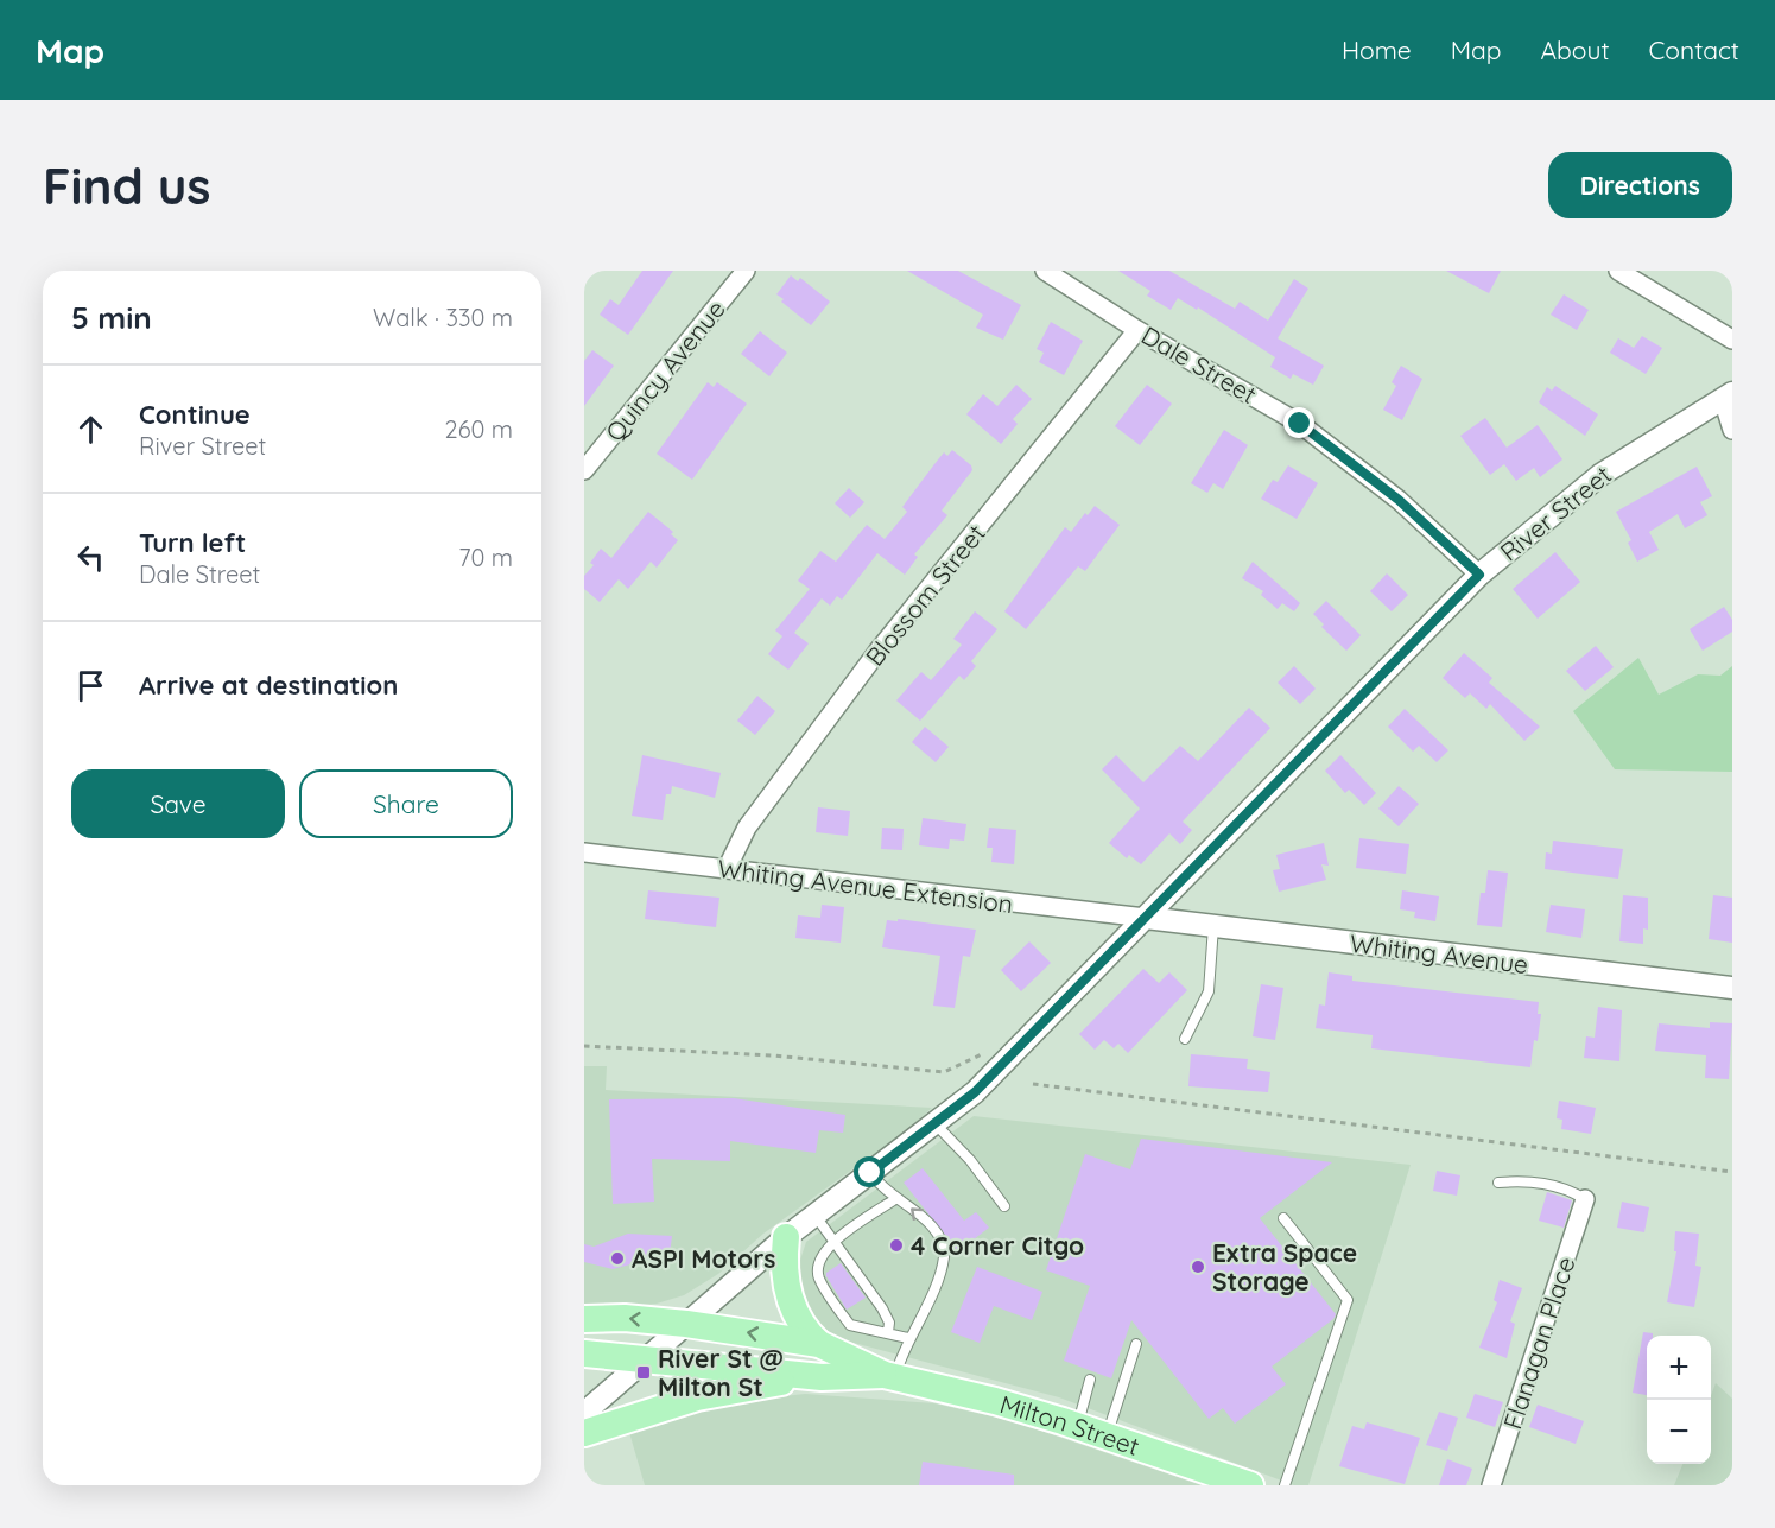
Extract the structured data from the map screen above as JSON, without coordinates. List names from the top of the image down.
{
  "streets": {
    "main road": ["Milton Street"],
    "street": [
      "Dale Street",
      "Quincy Avenue",
      "River Street",
      "Blossom Street",
      "Whiting Avenue Extension",
      "Whiting Avenue",
      "Flanagan Place"
    ]
  },
  "crossings": [
    ["Dale Street", "River Street"],
    ["Dale Street", "Blossom Street"],
    ["River Street", "Whiting Avenue Extension"],
    ["River Street", "Whiting Avenue"],
    ["River Street", "Milton Street"],
    ["Blossom Street", "Whiting Avenue Extension"],
    ["Whiting Avenue Extension", "Whiting Avenue"]
  ],
  "places": {
    "other": ["4 Corner Citgo", "ASPI Motors", "Extra Space Storage"],
    "transit": ["River St @ Milton St"]
  },
  "page": {
    "header": "Map",
    "nav": [
      "Home",
      "Map",
      "About",
      "Contact"
    ],
    "buttons": [
      "Directions",
      ["Save", "Share"]
    ],
    "title": "Find us",
    "heading": ["5 min", "Walk · 330 m"],
    "list": [
      ["Continue", "River Street", "260 m"],
      ["Turn left", "Dale Street", "70 m"],
      "Arrive at destination"
    ],
    "map_buttons": ["+", "−"]
  }
}
